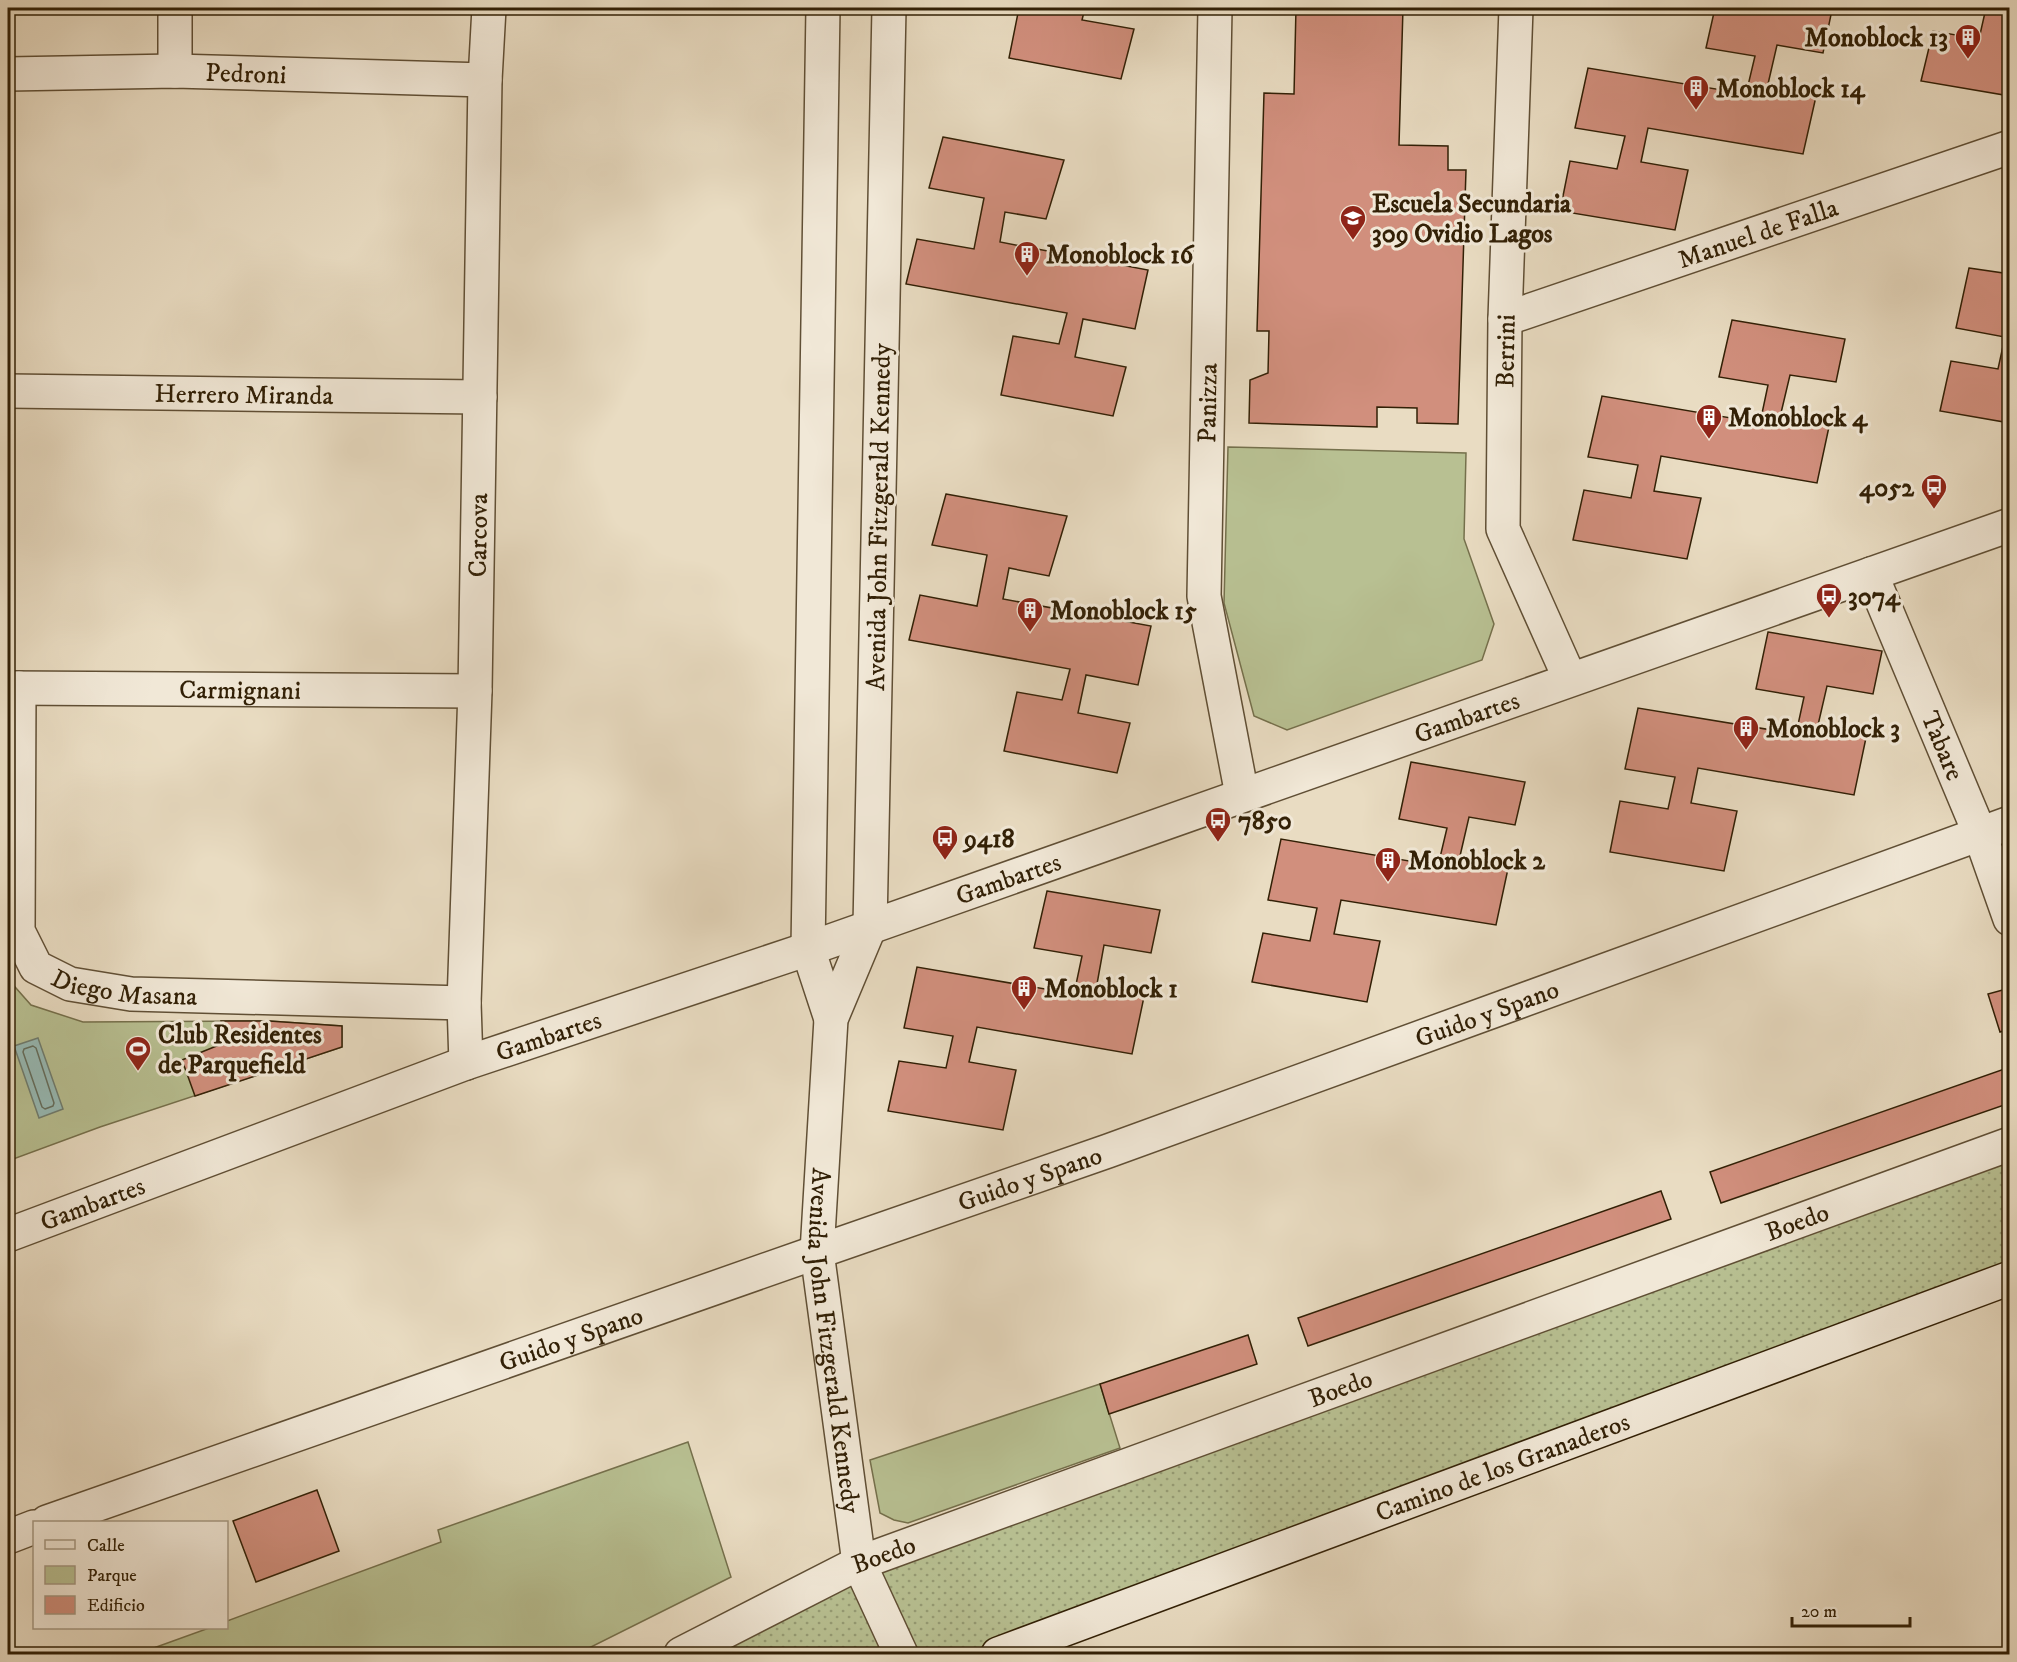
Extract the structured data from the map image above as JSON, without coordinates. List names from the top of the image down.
{
  "streets": {
    "street": [
      "Pedroni",
      "Manuel de Falla",
      "Berrini",
      "Herrero Miranda",
      "Panizza",
      "Avenida John Fitzgerald Kennedy",
      "Carcova",
      "Carmignani",
      "Gambartes",
      "Tabare",
      "Diego Masana",
      "Guido y Spano",
      "Boedo",
      "Camino de los Granaderos"
    ]
  },
  "crossings": [
    ["Pedroni", "Carcova"],
    ["Manuel de Falla", "Berrini"],
    ["Berrini", "Gambartes"],
    ["Herrero Miranda", "Carcova"],
    ["Panizza", "Gambartes"],
    ["Avenida John Fitzgerald Kennedy", "Gambartes"],
    ["Avenida John Fitzgerald Kennedy", "Guido y Spano"],
    ["Avenida John Fitzgerald Kennedy", "Boedo"],
    ["Carcova", "Carmignani"],
    ["Carcova", "Gambartes"],
    ["Carcova", "Diego Masana"],
    ["Carmignani", "Diego Masana"],
    ["Gambartes", "Tabare"],
    ["Tabare", "Guido y Spano"]
  ],
  "places": {
    "building": [
      "Monoblock 13",
      "Monoblock 14",
      "Monoblock 16",
      "Monoblock 4",
      "Monoblock 15",
      "Monoblock 3",
      "Monoblock 2",
      "Monoblock 1"
    ],
    "school or university": ["Escuela Secundaria 309 Ovidio Lagos"],
    "bus stop": [
      "4052",
      "3074",
      "7850",
      "9418"
    ],
    "sports": ["Club Residentes de Parquefield"]
  },
  "legend": ["Calle", "Parque", "Edificio"],
  "scale_bar": "20 m"
}
